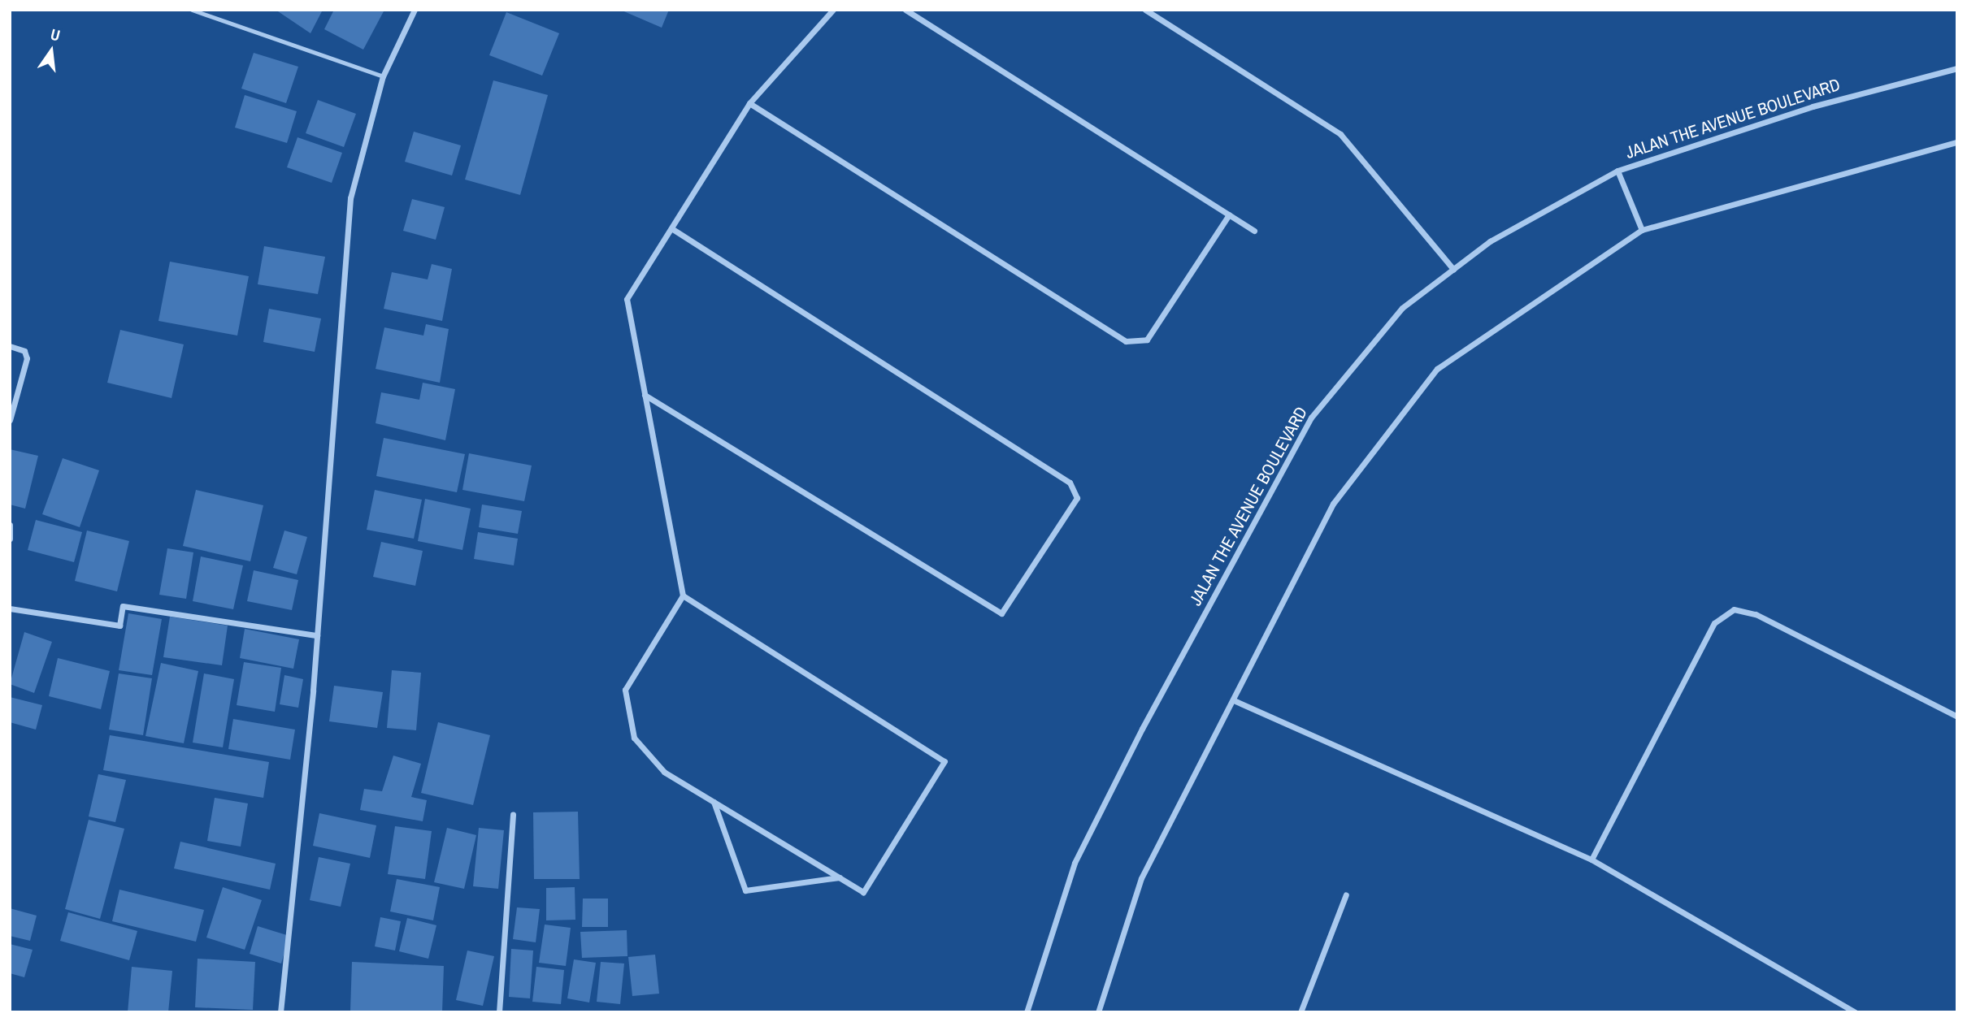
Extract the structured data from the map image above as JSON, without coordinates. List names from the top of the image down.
{
  "streets": {
    "street": ["JALAN THE AVENUE BOULEVARD"]
  },
  "north": "top"
}
